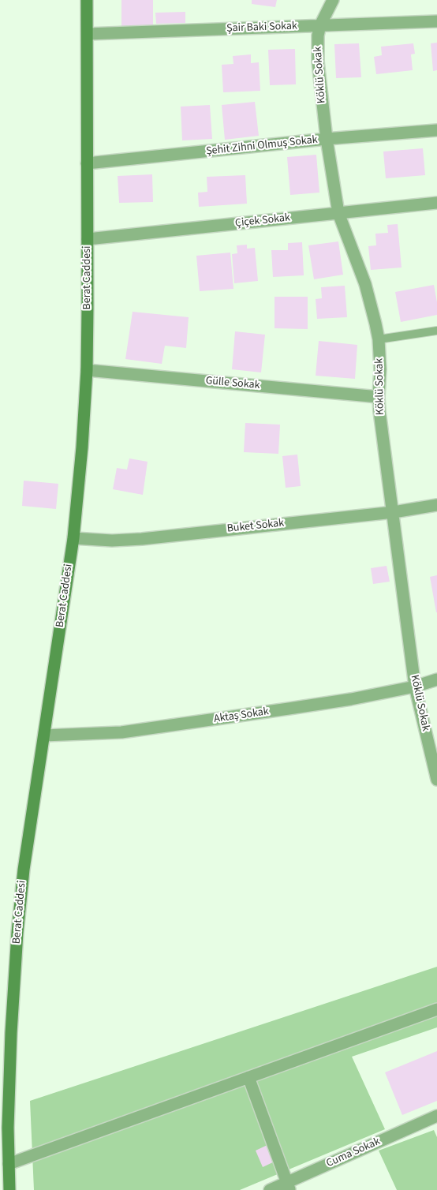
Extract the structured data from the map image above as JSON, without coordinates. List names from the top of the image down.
{
  "streets": {
    "street": [
      "Şair Baki Sokak",
      "Köklü Sokak",
      "Şehit Zihni Olmuş Sokak",
      "Çiçek Sokak",
      "Berat Caddesi",
      "Gülle Sokak",
      "Buket Sokak",
      "Aktaş Sokak",
      "Cuma Sokak"
    ]
  },
  "crossings": [
    ["Şair Baki Sokak", "Köklü Sokak"],
    ["Şair Baki Sokak", "Berat Caddesi"],
    ["Köklü Sokak", "Şehit Zihni Olmuş Sokak"],
    ["Köklü Sokak", "Çiçek Sokak"],
    ["Köklü Sokak", "Gülle Sokak"],
    ["Köklü Sokak", "Buket Sokak"],
    ["Köklü Sokak", "Aktaş Sokak"],
    ["Şehit Zihni Olmuş Sokak", "Berat Caddesi"],
    ["Çiçek Sokak", "Berat Caddesi"],
    ["Berat Caddesi", "Gülle Sokak"],
    ["Berat Caddesi", "Buket Sokak"],
    ["Berat Caddesi", "Aktaş Sokak"]
  ]
}
